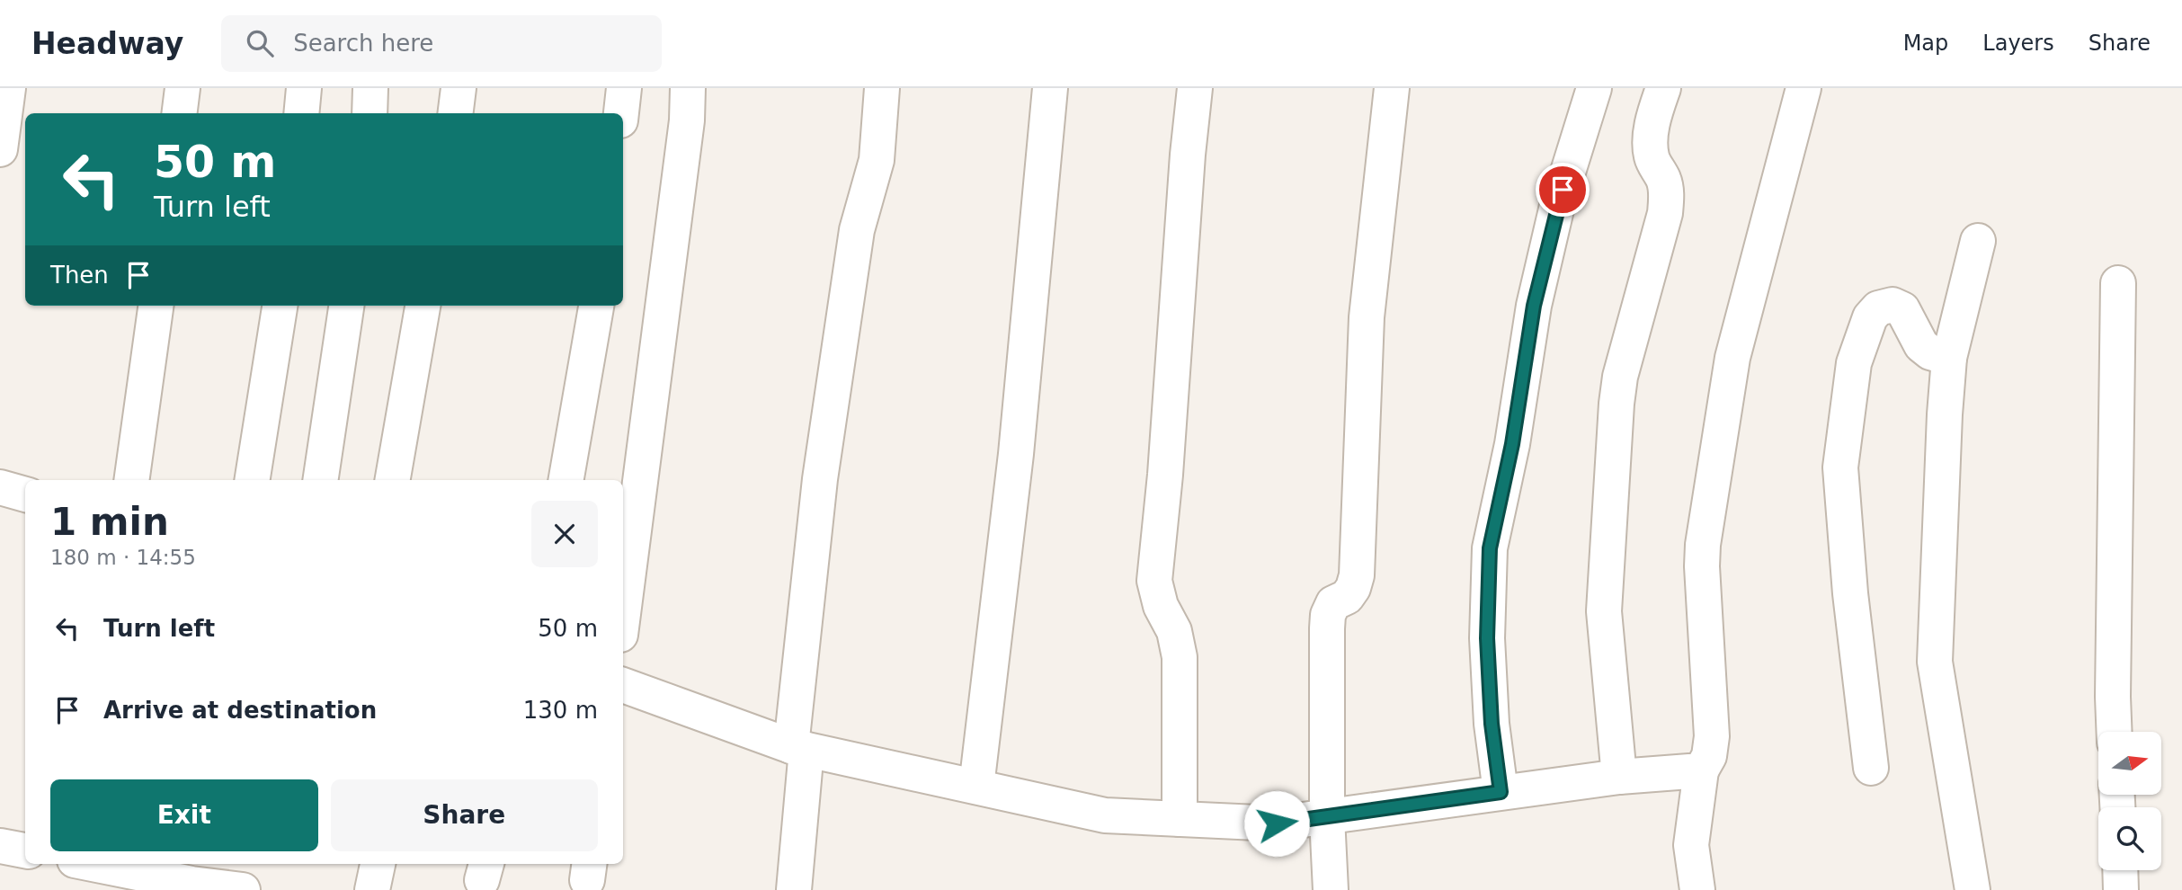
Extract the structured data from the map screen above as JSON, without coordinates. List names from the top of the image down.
{
  "north": "right",
  "page": {
    "header": "Headway",
    "search": "Search here",
    "nav": ["Map", "Layers", "Share"],
    "turn": ["50 m", "Turn left"],
    "then": "Then",
    "heading": ["1 min", "180 m · 14:55"],
    "list": [
      {
        "name": "Turn left",
        "value": "50 m"
      },
      {
        "name": "Arrive at destination",
        "value": "130 m"
      }
    ],
    "buttons": ["Exit", "Share"]
  }
}
